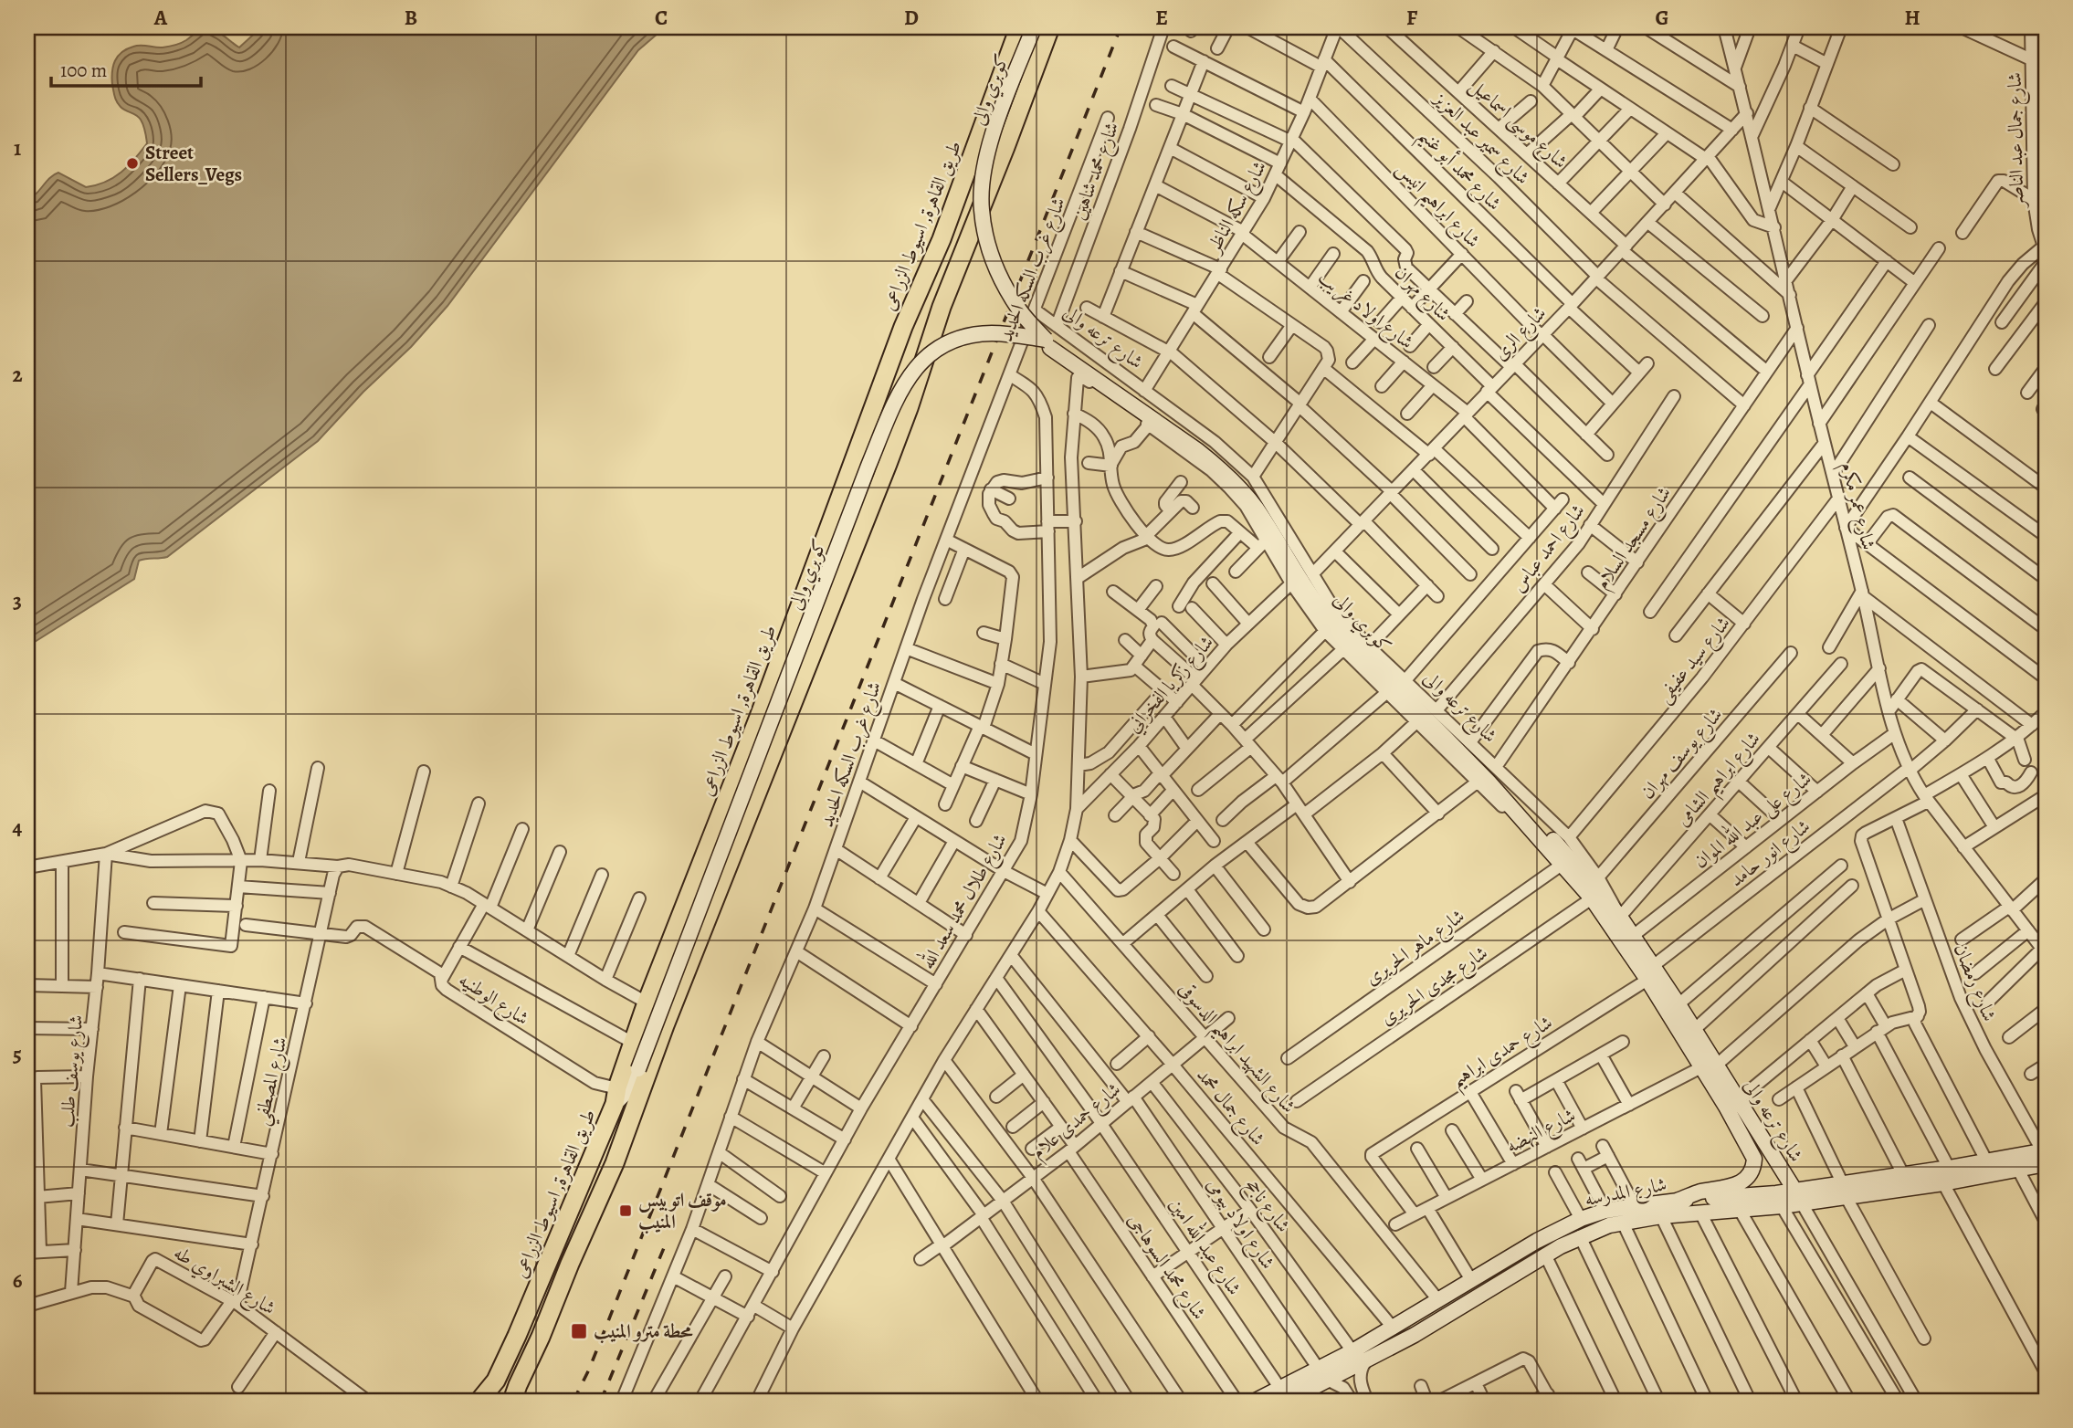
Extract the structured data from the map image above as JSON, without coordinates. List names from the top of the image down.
{
  "streets": {
    "highway": ["طريق القاهرة, اسيوط الزراعى"],
    "main road": ["كوبري والى", "شارع ترعه والى", "شارع المدرسه"],
    "street": [
      "شارع موسى اسماعيل",
      "شارع سمير عبد العزيز",
      "شارع جمال عبد الناصر",
      "شارع محمد أبو غنيم",
      "شارع محمد شاهين",
      "شارع ابراهيم انيس",
      "شارع سكه الناظر",
      "شارع غرب السكه الحديد",
      "شارع مهران",
      "شارع اولاد غريب",
      "شارع الرى",
      "شارع عمر مكرم",
      "شارع مسجد السلام",
      "شارع احمد عباس",
      "شارع سيد عفيفى",
      "شارع زكريا الفخراني",
      "شارع يوسف مهران",
      "شارع ابراهيم الشامى",
      "شارع على عبد الله الموان",
      "شارع انور حامد",
      "شارع طلال محمد سعد الله",
      "شارع ماهر الحريرى",
      "شارع رمضان",
      "شارع مجدى الحريرى",
      "شارع الوطنيه",
      "شارع الشهيد ابراهيم الدسوقى",
      "شارع حمدى ابراهيم",
      "شارع يوسف طلب",
      "شارع المصطفي",
      "شارع جمال محمد",
      "شارع حمدى علام",
      "شارع النهضه",
      "شارع ناجح",
      "شارع اولاد بيومى",
      "شارع عبد الله امين",
      "شارع محمد السوهاجى",
      "شارع الشبراوي طه"
    ]
  },
  "crossings": [
    ["كوبري والى", "طريق القاهرة, اسيوط الزراعى"],
    ["كوبري والى", "شارع ترعه والى"],
    ["كوبري والى", "شارع ابراهيم الشامى"],
    ["كوبري والى", "شارع الوطنيه"],
    ["شارع موسى اسماعيل", "شارع الرى"],
    ["شارع موسى اسماعيل", "شارع مسجد السلام"],
    ["شارع سمير عبد العزيز", "شارع سكه الناظر"],
    ["شارع سمير عبد العزيز", "شارع الرى"],
    ["شارع سمير عبد العزيز", "شارع مسجد السلام"],
    ["شارع محمد أبو غنيم", "شارع ابراهيم انيس"],
    ["شارع محمد أبو غنيم", "شارع سكه الناظر"],
    ["شارع محمد أبو غنيم", "شارع الرى"],
    ["شارع محمد شاهين", "شارع ترعه والى"],
    ["شارع ابراهيم انيس", "شارع سكه الناظر"],
    ["شارع ابراهيم انيس", "شارع الرى"],
    ["شارع سكه الناظر", "شارع مهران"],
    ["شارع سكه الناظر", "شارع اولاد غريب"],
    ["شارع سكه الناظر", "شارع ترعه والى"],
    ["طريق القاهرة, اسيوط الزراعى", "شارع الوطنيه"],
    ["شارع غرب السكه الحديد", "شارع ترعه والى"],
    ["شارع غرب السكه الحديد", "شارع طلال محمد سعد الله"],
    ["شارع مهران", "شارع الرى"],
    ["شارع مهران", "شارع احمد عباس"],
    ["شارع اولاد غريب", "شارع الرى"],
    ["شارع الرى", "شارع ترعه والى"],
    ["شارع الرى", "شارع عمر مكرم"],
    ["شارع ترعه والى", "شارع مسجد السلام"],
    ["شارع ترعه والى", "شارع احمد عباس"],
    ["شارع ترعه والى", "شارع سيد عفيفى"],
    ["شارع ترعه والى", "شارع زكريا الفخراني"],
    ["شارع ترعه والى", "شارع يوسف مهران"],
    ["شارع ترعه والى", "شارع ابراهيم الشامى"],
    ["شارع ترعه والى", "شارع على عبد الله الموان"],
    ["شارع ترعه والى", "شارع انور حامد"],
    ["شارع ترعه والى", "شارع ماهر الحريرى"],
    ["شارع ترعه والى", "شارع مجدى الحريرى"],
    ["شارع ترعه والى", "شارع حمدى ابراهيم"],
    ["شارع ترعه والى", "شارع النهضه"],
    ["شارع ترعه والى", "شارع المدرسه"],
    ["شارع عمر مكرم", "شارع مسجد السلام"],
    ["شارع عمر مكرم", "شارع سيد عفيفى"],
    ["شارع عمر مكرم", "شارع على عبد الله الموان"],
    ["شارع عمر مكرم", "شارع انور حامد"],
    ["شارع انور حامد", "شارع حمدى ابراهيم"],
    ["شارع رمضان", "شارع النهضه"],
    ["شارع رمضان", "شارع المدرسه"],
    ["شارع الوطنيه", "شارع المصطفي"],
    ["شارع الشهيد ابراهيم الدسوقى", "شارع حمدى علام"],
    ["شارع الشهيد ابراهيم الدسوقى", "شارع المدرسه"],
    ["شارع حمدى ابراهيم", "شارع النهضه"],
    ["شارع المصطفي", "شارع الشبراوي طه"],
    ["شارع جمال محمد", "شارع حمدى علام"],
    ["شارع جمال محمد", "شارع المدرسه"],
    ["شارع حمدى علام", "شارع ناجح"],
    ["شارع حمدى علام", "شارع اولاد بيومى"],
    ["شارع حمدى علام", "شارع عبد الله امين"],
    ["شارع حمدى علام", "شارع محمد السوهاجى"],
    ["شارع المدرسه", "شارع ناجح"],
    ["شارع المدرسه", "شارع اولاد بيومى"],
    ["شارع المدرسه", "شارع عبد الله امين"]
  ],
  "places": {
    "other": ["Street Sellers_Vegs"],
    "transit": ["موقف اتوبيس المنيب", "محطة مترو المنيب"]
  },
  "scale_bar": "100 m",
  "grid": {
    "columns": [
      "A",
      "B",
      "C",
      "D",
      "E",
      "F",
      "G",
      "H"
    ],
    "rows": [
      "1",
      "2",
      "3",
      "4",
      "5",
      "6"
    ]
  }
}
